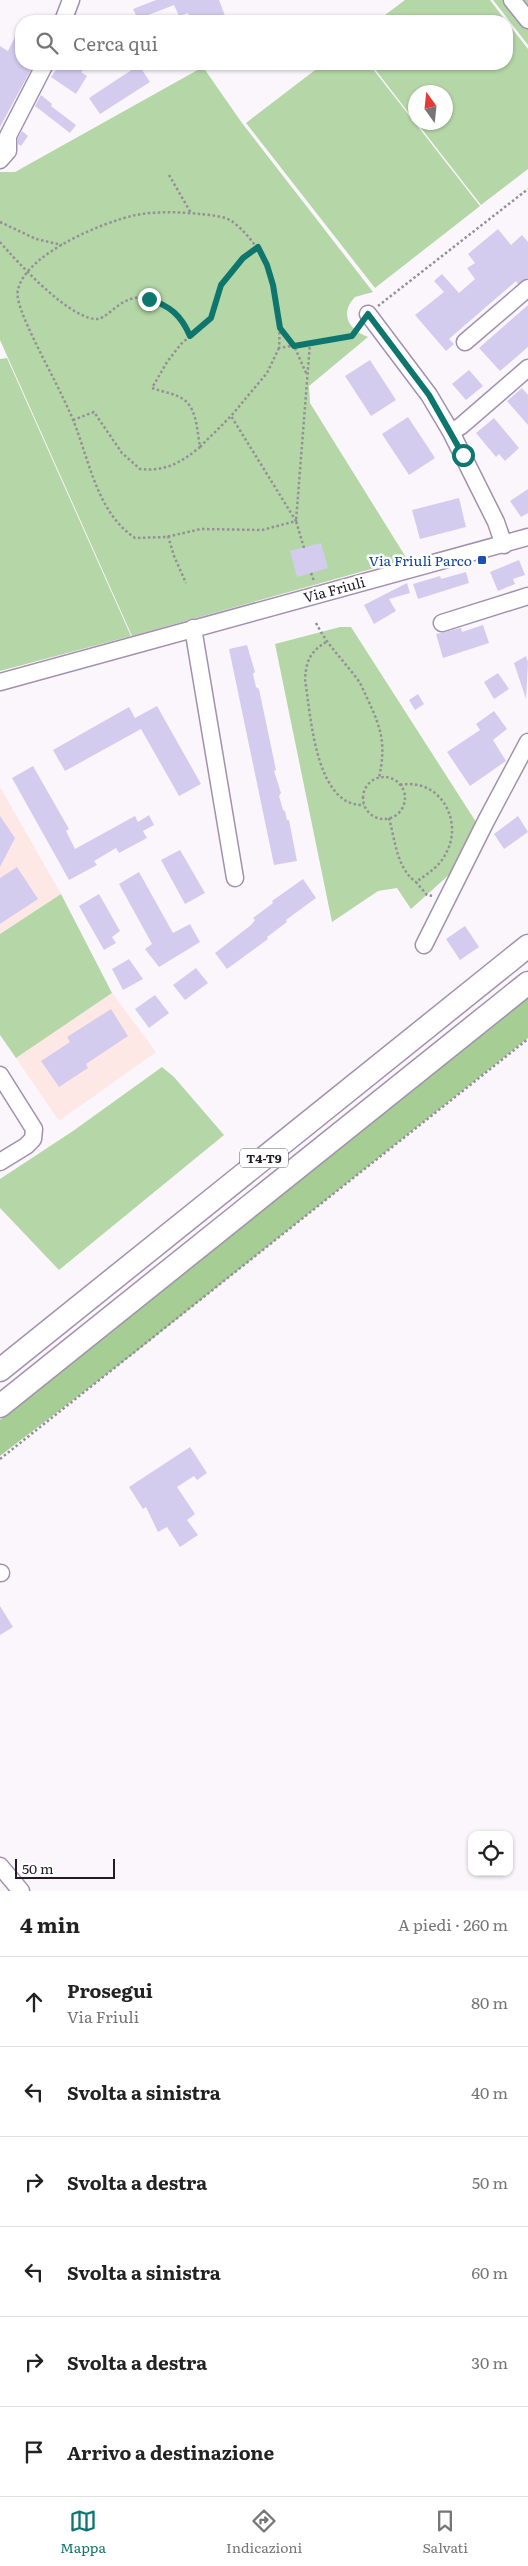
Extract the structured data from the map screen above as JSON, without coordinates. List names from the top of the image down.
{
  "streets": {
    "highway": ["T4-T9"],
    "street": ["Via Friuli"]
  },
  "places": {
    "transit": ["Via Friuli Parco"]
  },
  "scale_bar": "50 m",
  "north": "top",
  "page": {
    "search": "Cerca qui",
    "scale": "50 m",
    "heading": ["4 min", "A piedi · 260 m"],
    "list": [
      ["Prosegui", "Via Friuli", "80 m"],
      ["Svolta a sinistra", "40 m"],
      ["Svolta a destra", "50 m"],
      ["Svolta a sinistra", "60 m"],
      ["Svolta a destra", "30 m"],
      "Arrivo a destinazione"
    ],
    "nav": ["Mappa", "Indicazioni", "Salvati"]
  }
}
